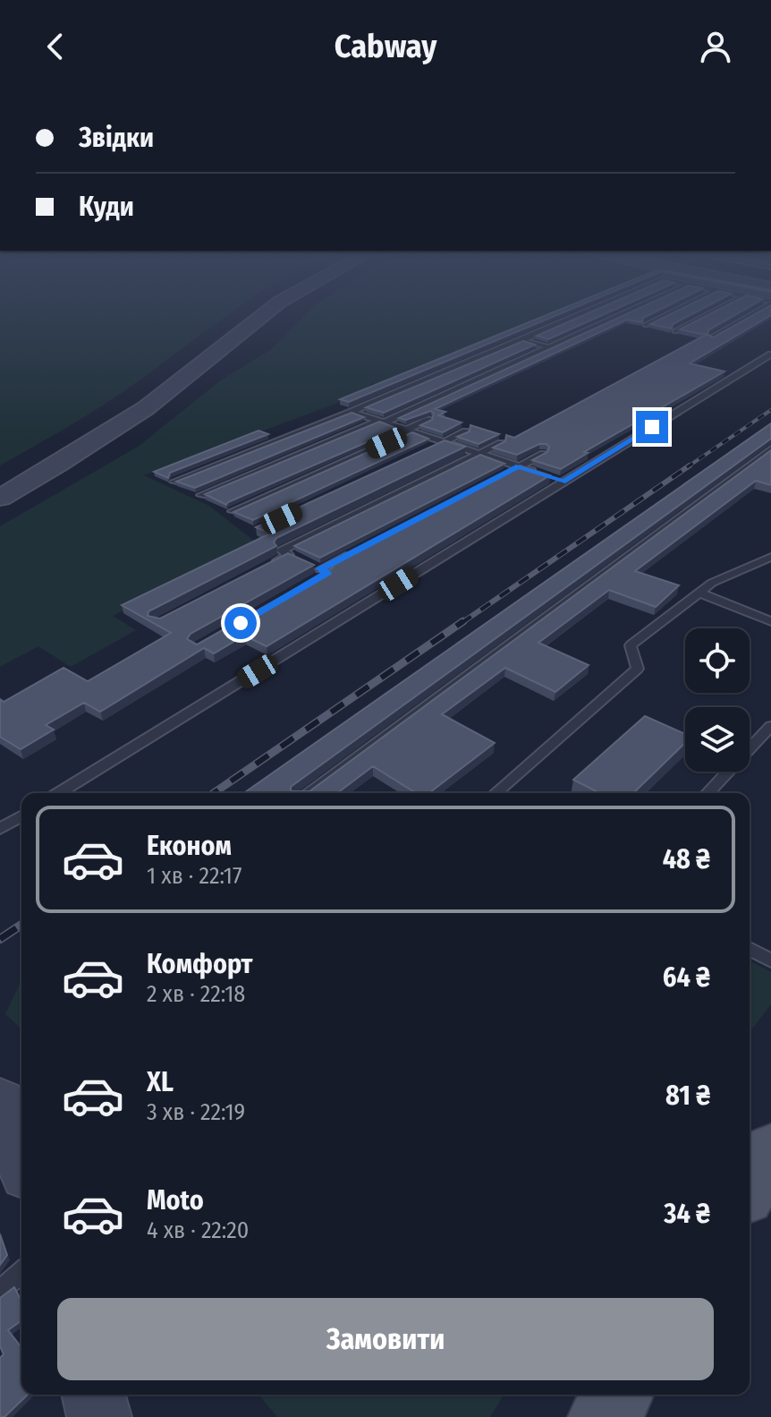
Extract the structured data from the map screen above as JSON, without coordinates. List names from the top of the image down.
{
  "page": {
    "header": "Cabway",
    "banner": ["Звідки", "Куди"],
    "list": [
      {
        "name": "Економ",
        "note": "1 хв · 22:17",
        "value": "48 ₴"
      },
      {
        "name": "Комфорт",
        "note": "2 хв · 22:18",
        "value": "64 ₴"
      },
      {
        "name": "XL",
        "note": "3 хв · 22:19",
        "value": "81 ₴"
      },
      {
        "name": "Moto",
        "note": "4 хв · 22:20",
        "value": "34 ₴"
      }
    ],
    "buttons": "Замовити"
  }
}
